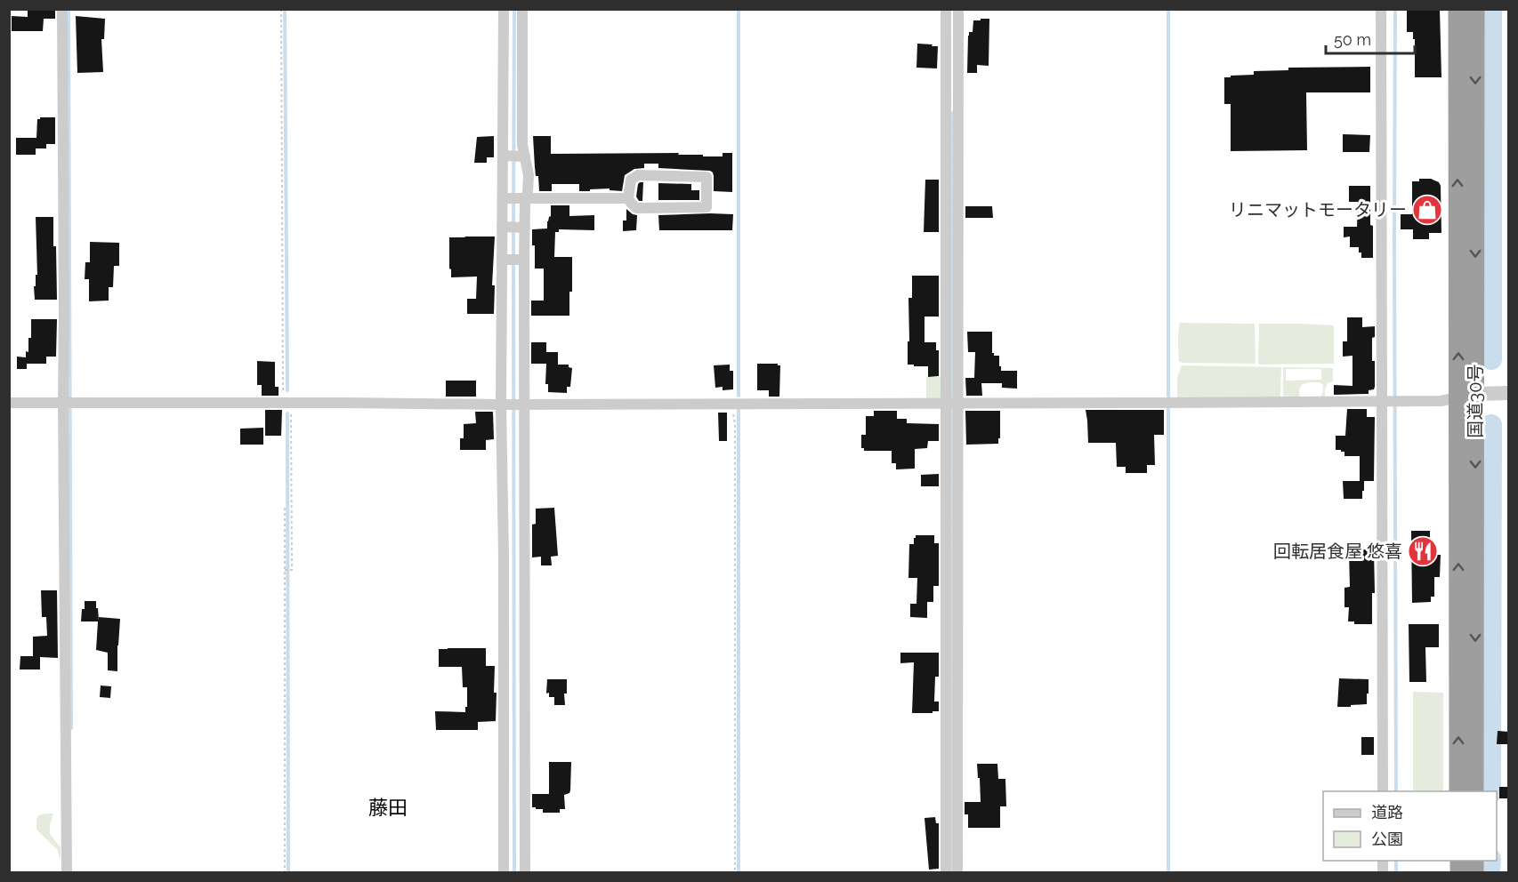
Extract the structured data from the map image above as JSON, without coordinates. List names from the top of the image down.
{
  "streets": {
    "highway": ["国道30号"]
  },
  "districts": ["藤田"],
  "places": {
    "shop": ["リニマットモータリー"],
    "restaurant": ["回転居食屋 悠喜"]
  },
  "legend": ["道路", "公園"],
  "scale_bar": "50 m"
}
